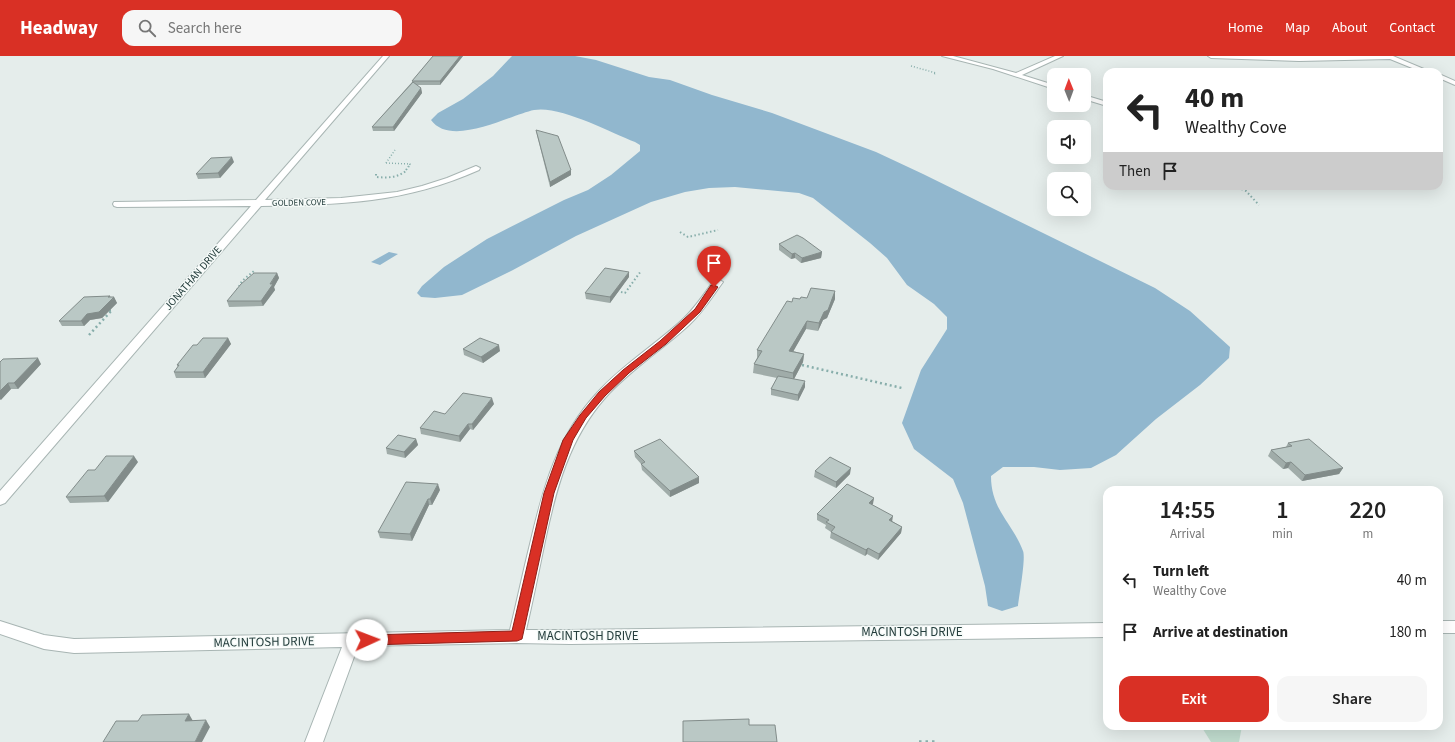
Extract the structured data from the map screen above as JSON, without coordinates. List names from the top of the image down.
{
  "streets": {
    "street": ["GOLDEN COVE", "JONATHAN DRIVE", "MACINTOSH DRIVE"]
  },
  "crossings": [
    ["GOLDEN COVE", "JONATHAN DRIVE"]
  ],
  "north": "top",
  "page": {
    "header": "Headway",
    "search": "Search here",
    "nav": [
      "Home",
      "Map",
      "About",
      "Contact"
    ],
    "turn": ["40 m", "Wealthy Cove"],
    "then": "Then",
    "eta": [
      "14:55",
      "Arrival",
      "1",
      "min",
      "220",
      "m"
    ],
    "list": [
      {
        "name": "Turn left",
        "note": "Wealthy Cove",
        "value": "40 m"
      },
      {
        "name": "Arrive at destination",
        "value": "180 m"
      }
    ],
    "buttons": ["Exit", "Share"]
  }
}
